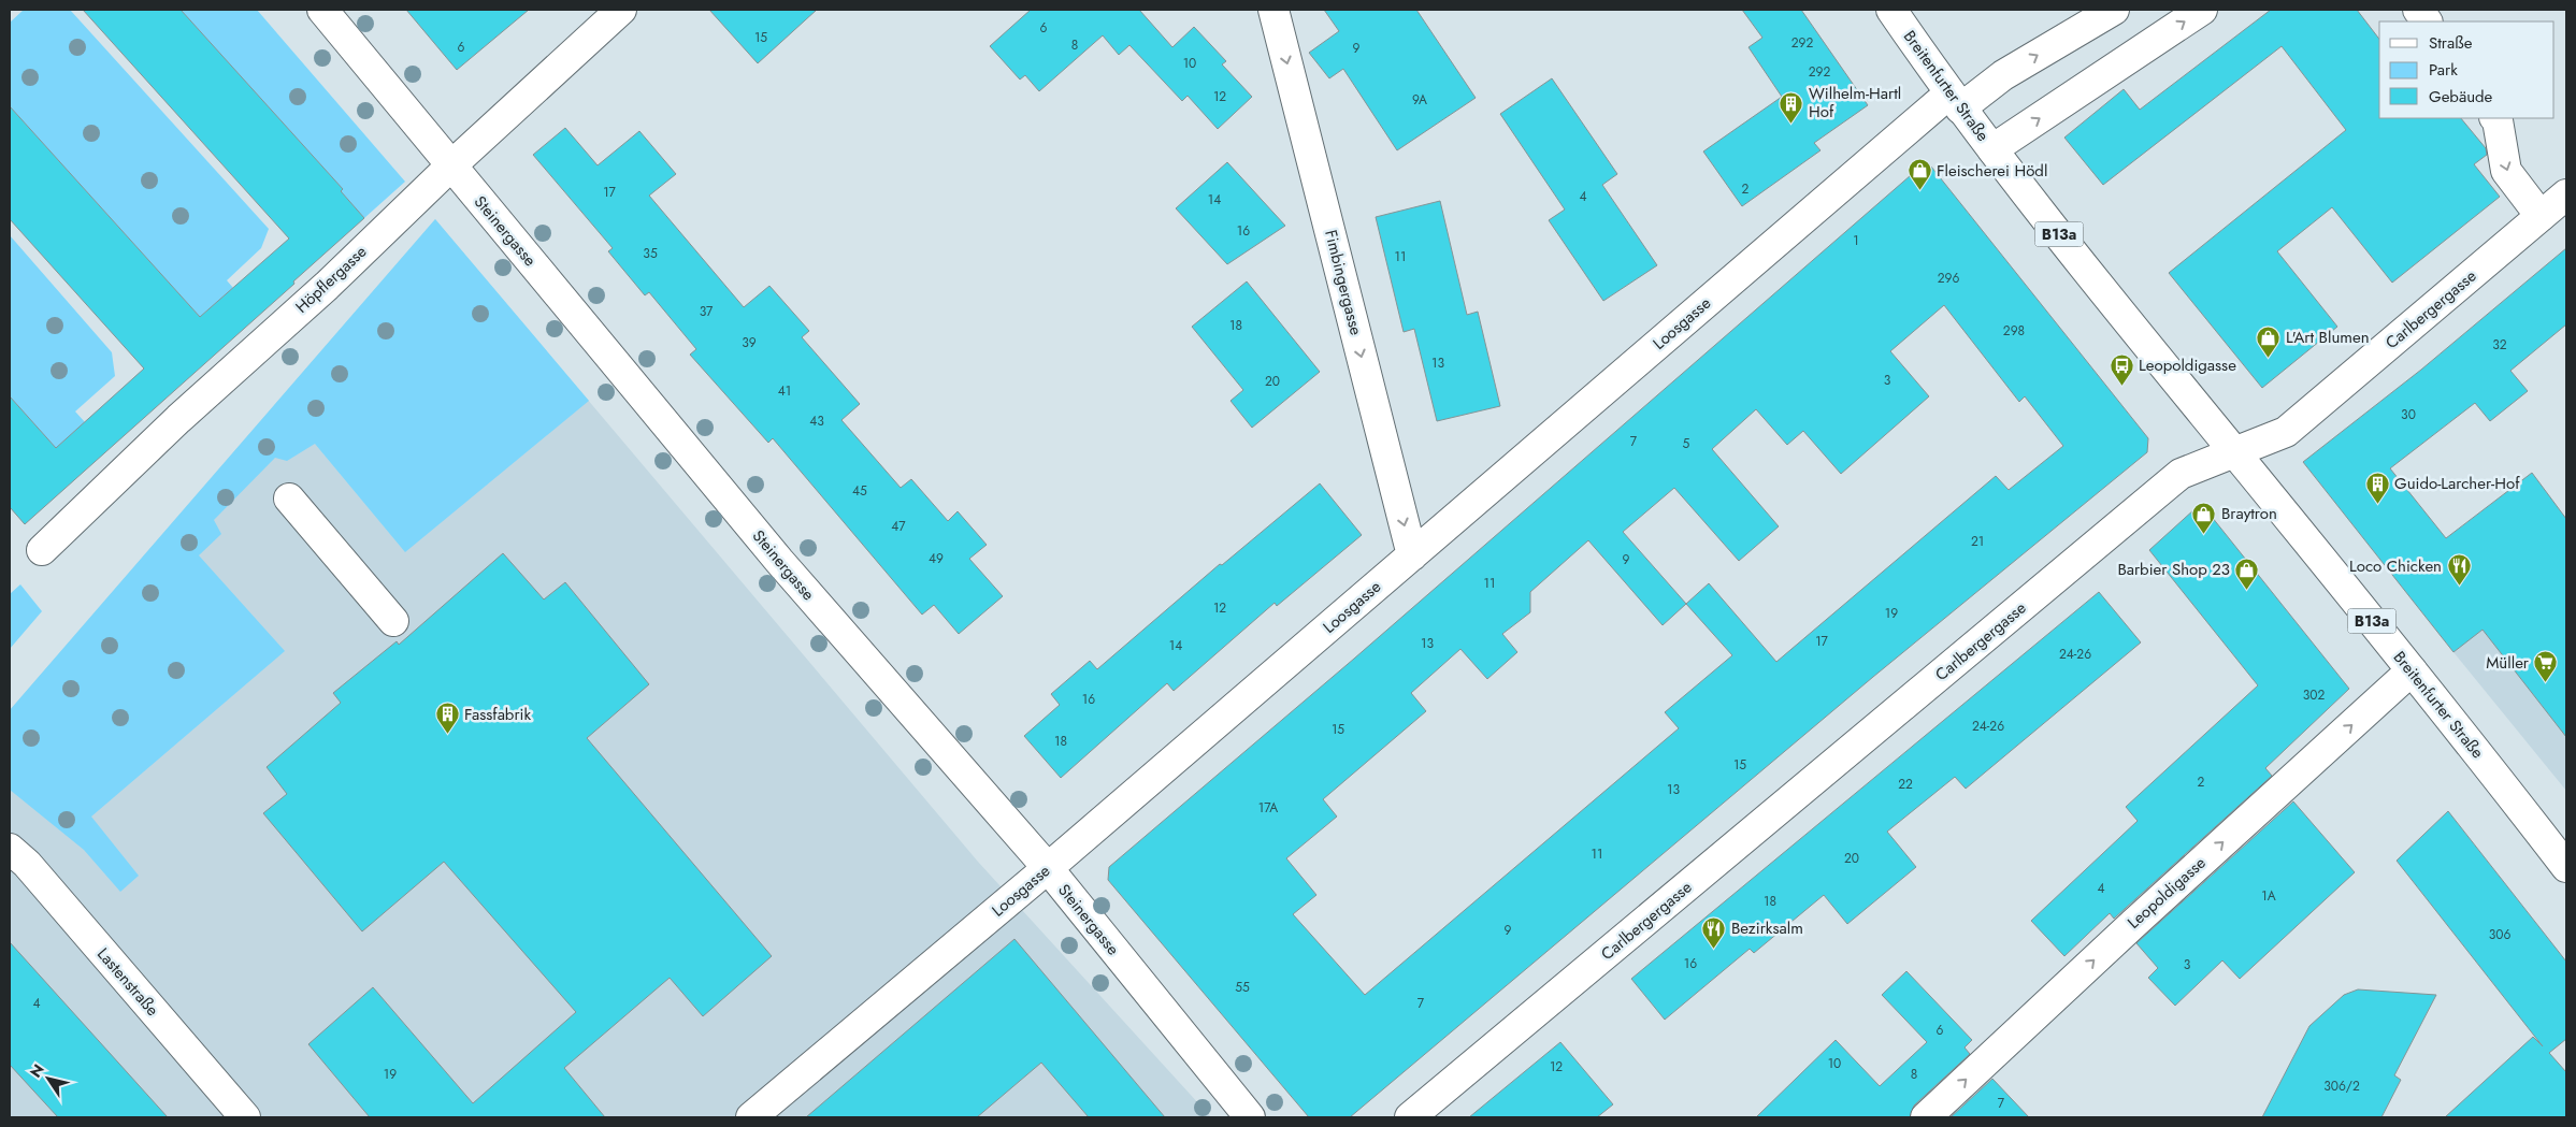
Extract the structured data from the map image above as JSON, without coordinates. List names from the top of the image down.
{
  "streets": {
    "street": [
      "Breitenfurter Straße",
      "Steinergasse",
      "B13a",
      "Höpflergasse",
      "Fimbingergasse",
      "Carlbergergasse",
      "Loosgasse",
      "Leopoldigasse",
      "Lastenstraße"
    ]
  },
  "crossings": [
    ["Breitenfurter Straße", "Carlbergergasse"],
    ["Breitenfurter Straße", "Loosgasse"],
    ["Breitenfurter Straße", "Leopoldigasse"],
    ["Steinergasse", "Höpflergasse"],
    ["Steinergasse", "Loosgasse"],
    ["Fimbingergasse", "Loosgasse"]
  ],
  "one_way": ["Fimbingergasse", "Leopoldigasse"],
  "places": {
    "building": ["Wilhelm-Hartl Hof", "Guido-Larcher-Hof", "Fassfabrik"],
    "shop": [
      "Fleischerei Hödl",
      "L'Art Blumen",
      "Braytron",
      "Barbier Shop 23"
    ],
    "bus stop": ["Leopoldigasse"],
    "restaurant": ["Loco Chicken", "Bezirksalm"],
    "supermarket": ["Müller"]
  },
  "house_numbers": [
    "6",
    "15",
    "292",
    "8",
    "6",
    "9",
    "10",
    "292",
    "12",
    "9A",
    "2",
    "17",
    "4",
    "14",
    "16",
    "1",
    "35",
    "11",
    "296",
    "37",
    "18",
    "298",
    "39",
    "32",
    "13",
    "3",
    "20",
    "41",
    "30",
    "43",
    "7",
    "5",
    "45",
    "47",
    "21",
    "49",
    "9",
    "11",
    "12",
    "19",
    "17",
    "13",
    "14",
    "24-26",
    "302",
    "16",
    "24-26",
    "15",
    "18",
    "15",
    "2",
    "22",
    "13",
    "17A",
    "11",
    "20",
    "4",
    "1A",
    "18",
    "9",
    "306",
    "16",
    "3",
    "55",
    "4",
    "7",
    "6",
    "10",
    "12",
    "19",
    "8",
    "306/2",
    "7"
  ],
  "legend": ["Straße", "Park", "Gebäude"],
  "north": "top left"
}
